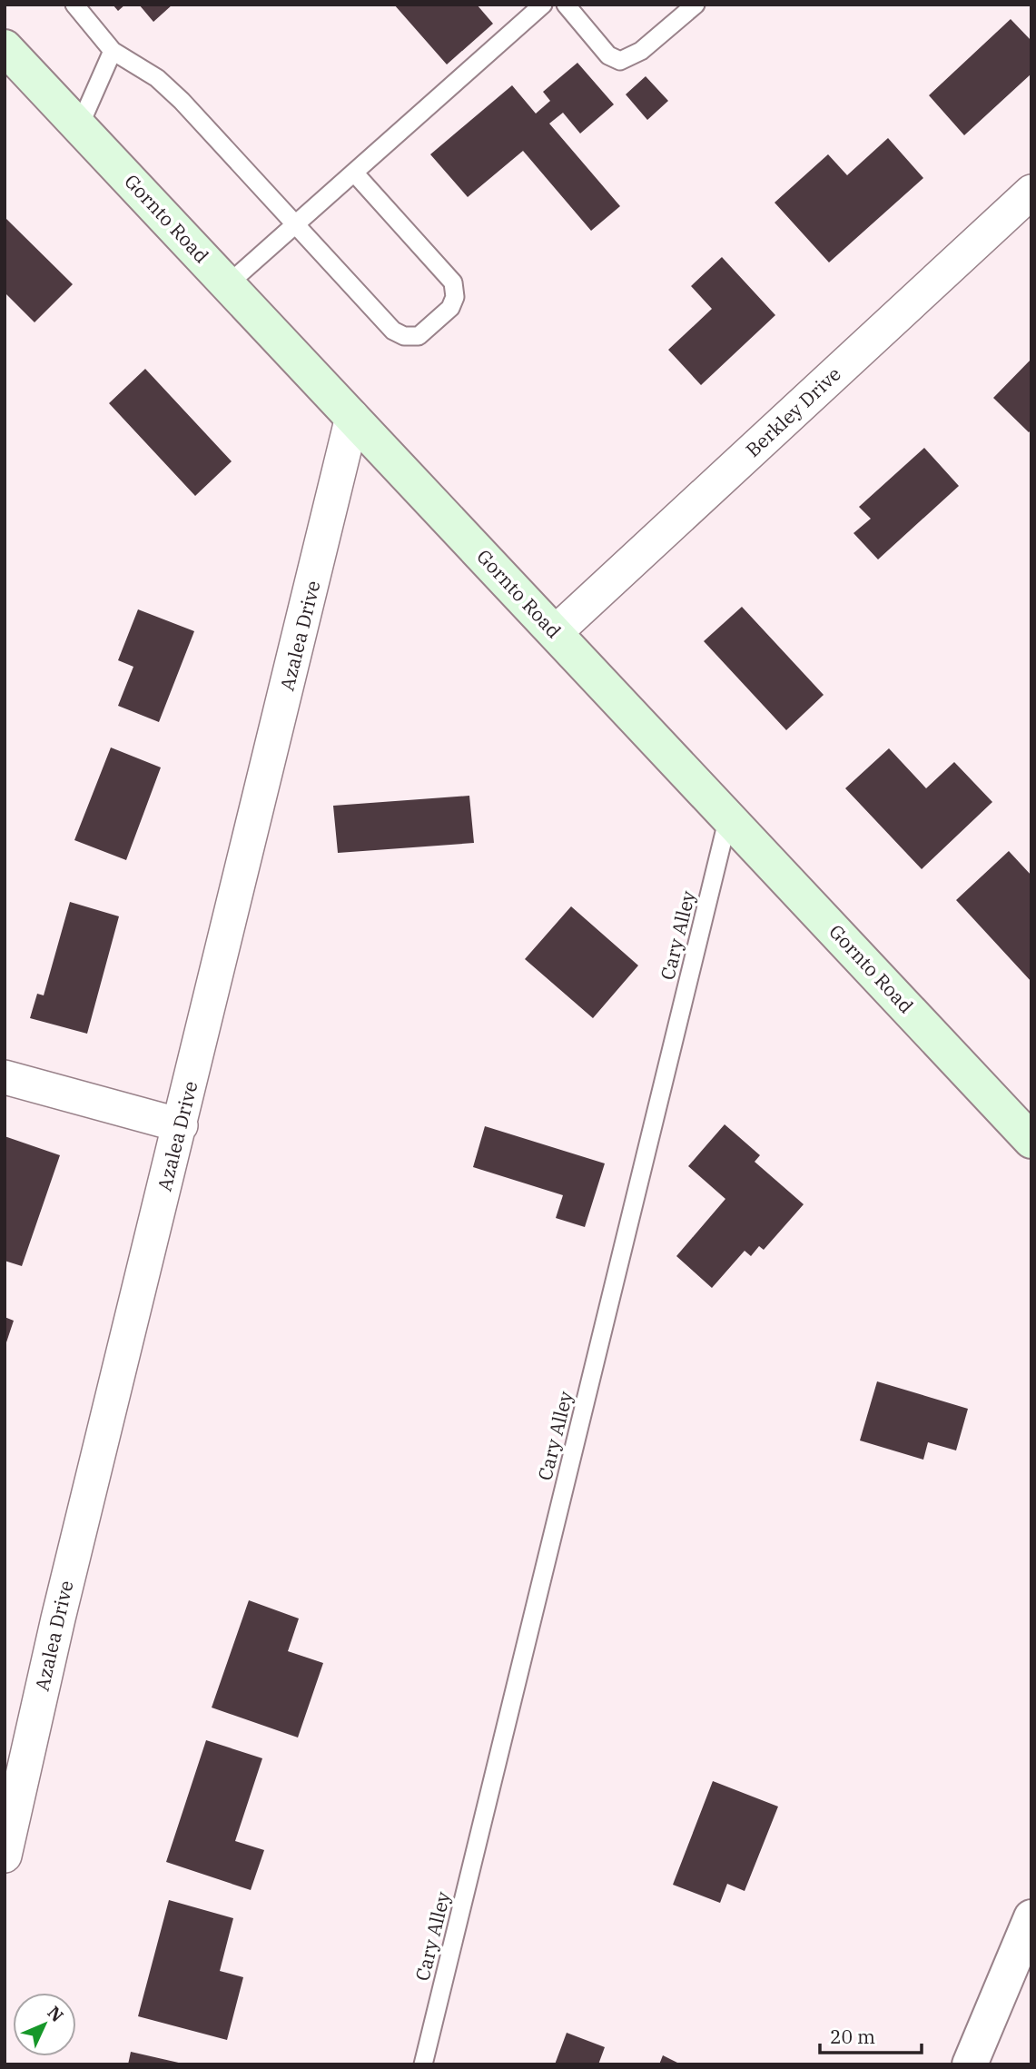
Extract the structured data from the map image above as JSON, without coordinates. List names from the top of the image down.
{
  "streets": {
    "main road": ["Gornto Road"],
    "street": ["Berkley Drive", "Azalea Drive"],
    "lane": ["Cary Alley"]
  },
  "crossings": [
    ["Gornto Road", "Berkley Drive"],
    ["Gornto Road", "Azalea Drive"],
    ["Gornto Road", "Cary Alley"]
  ],
  "scale_bar": "20 m",
  "north": "top right"
}
